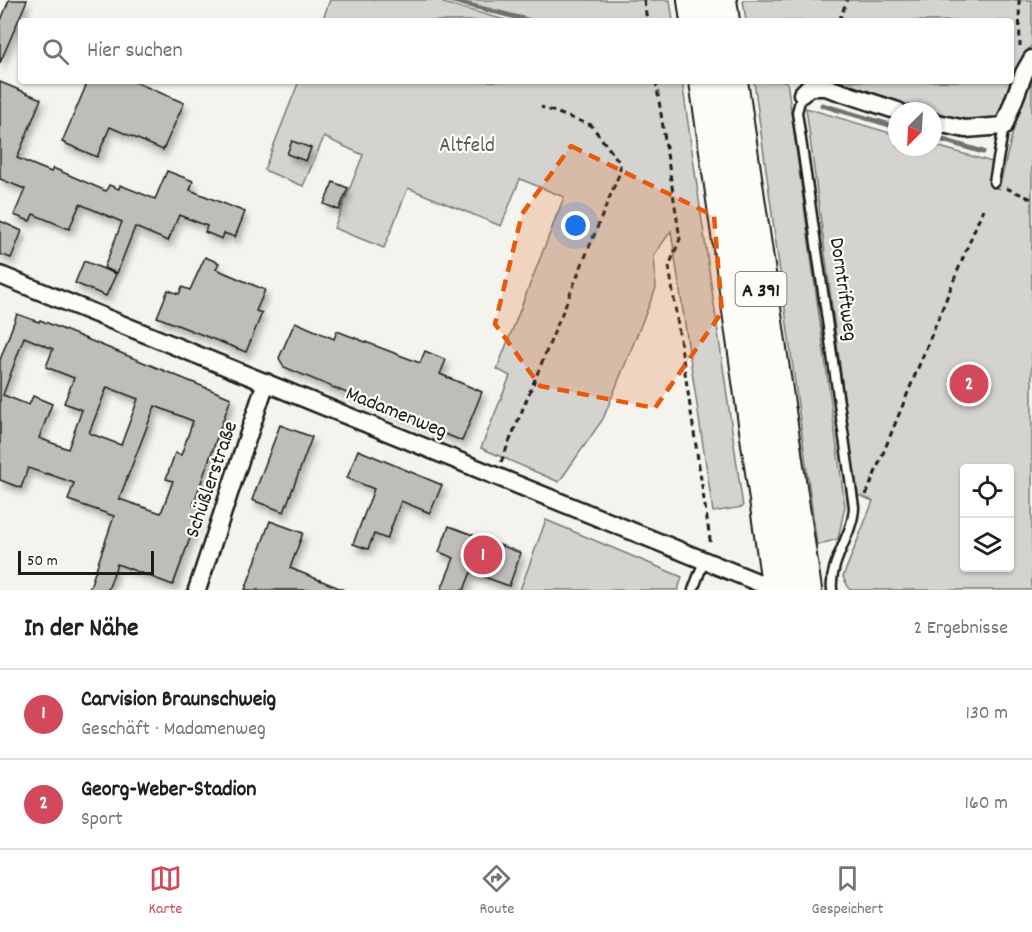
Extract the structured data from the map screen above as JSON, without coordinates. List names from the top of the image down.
{
  "streets": {
    "highway": ["A 391"],
    "street": ["Dorntriftweg", "Madamenweg", "Schüßlerstraße"]
  },
  "crossings": [
    ["A 391", "Madamenweg"],
    ["Madamenweg", "Schüßlerstraße"]
  ],
  "parks": ["Altfeld"],
  "scale_bar": "50 m",
  "north": "bottom left",
  "page": {
    "search": "Hier suchen",
    "pins": ["2", "1"],
    "scale": "50 m",
    "heading": ["In der Nähe", "2 Ergebnisse"],
    "list": [
      {
        "mark": "1",
        "name": "Carvision Braunschweig",
        "note": "Geschäft · Madamenweg",
        "value": "130 m"
      },
      {
        "mark": "2",
        "name": "Georg-Weber-Stadion",
        "note": "Sport",
        "value": "160 m"
      }
    ],
    "nav": ["Karte", "Route", "Gespeichert"]
  }
}
